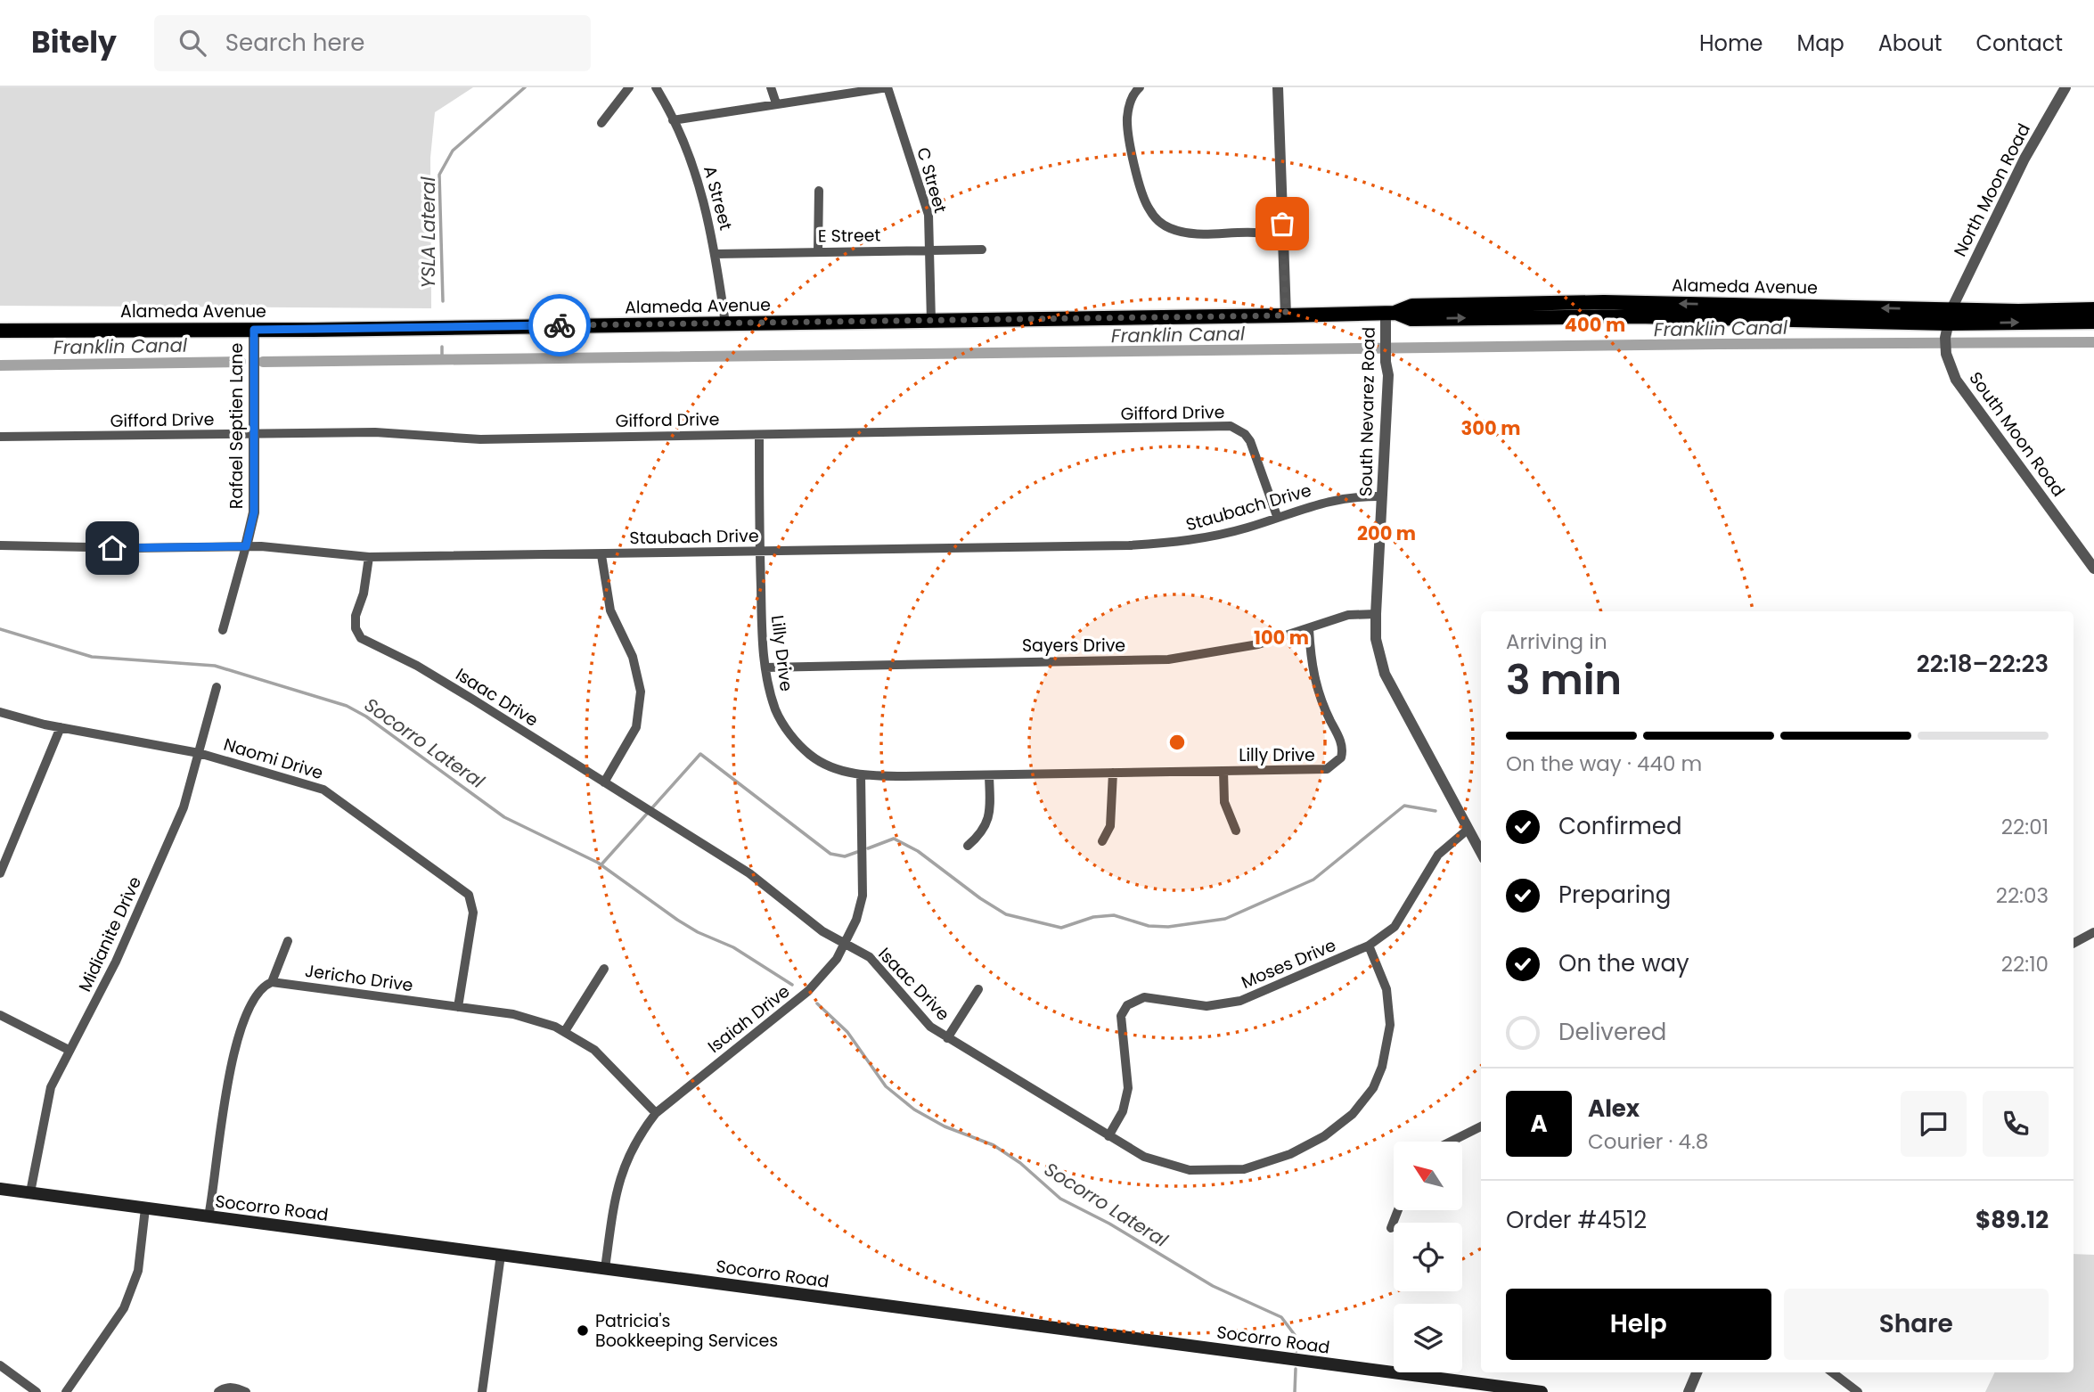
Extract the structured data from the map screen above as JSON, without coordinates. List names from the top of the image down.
{
  "streets": {
    "main road": ["Alameda Avenue", "Socorro Road"],
    "street": [
      "C Street",
      "North Moon Road",
      "A Street",
      "E Street",
      "South Nevarez Road",
      "Gifford Drive",
      "Rafael Septien Lane",
      "South Moon Road",
      "Staubach Drive",
      "Sayers Drive",
      "Lilly Drive",
      "Isaac Drive",
      "Naomi Drive",
      "Midianite Drive",
      "Moses Drive",
      "Jericho Drive",
      "Isaiah Drive"
    ]
  },
  "crossings": [
    ["C Street", "E Street"],
    ["C Street", "Alameda Avenue"],
    ["North Moon Road", "Alameda Avenue"],
    ["North Moon Road", "South Moon Road"],
    ["A Street", "E Street"],
    ["A Street", "Alameda Avenue"],
    ["Alameda Avenue", "South Nevarez Road"],
    ["Alameda Avenue", "Rafael Septien Lane"],
    ["Alameda Avenue", "South Moon Road"],
    ["South Nevarez Road", "Staubach Drive"],
    ["South Nevarez Road", "Sayers Drive"],
    ["South Nevarez Road", "Moses Drive"],
    ["Gifford Drive", "Rafael Septien Lane"],
    ["Gifford Drive", "Staubach Drive"],
    ["Gifford Drive", "Lilly Drive"],
    ["Rafael Septien Lane", "Staubach Drive"],
    ["Staubach Drive", "Lilly Drive"],
    ["Staubach Drive", "Isaac Drive"],
    ["Sayers Drive", "Lilly Drive"],
    ["Lilly Drive", "Isaiah Drive"],
    ["Isaac Drive", "Moses Drive"],
    ["Isaac Drive", "Isaiah Drive"],
    ["Naomi Drive", "Midianite Drive"],
    ["Naomi Drive", "Jericho Drive"],
    ["Midianite Drive", "Socorro Road"],
    ["Jericho Drive", "Isaiah Drive"],
    ["Isaiah Drive", "Socorro Road"]
  ],
  "water": ["YSLA Lateral", "Franklin Canal", "Socorro Lateral"],
  "places": ["Patricia's Bookkeeping Services"],
  "north": "top left",
  "page": {
    "header": "Bitely",
    "search": "Search here",
    "nav": [
      "Home",
      "Map",
      "About",
      "Contact"
    ],
    "heading": ["3 min", "Arriving in", "22:18–22:23"],
    "panel": [
      "Alex",
      "Courier · 4.8",
      "Order #4512",
      "$89.12"
    ],
    "bar": "On the way · 440 m",
    "list": [
      ["Confirmed", "22:01"],
      ["Preparing", "22:03"],
      ["On the way", "22:10"],
      "Delivered"
    ],
    "round": "A",
    "buttons": ["Help", "Share"]
  },
  "rings": [
    "400 m",
    "300 m",
    "200 m",
    "100 m"
  ]
}
